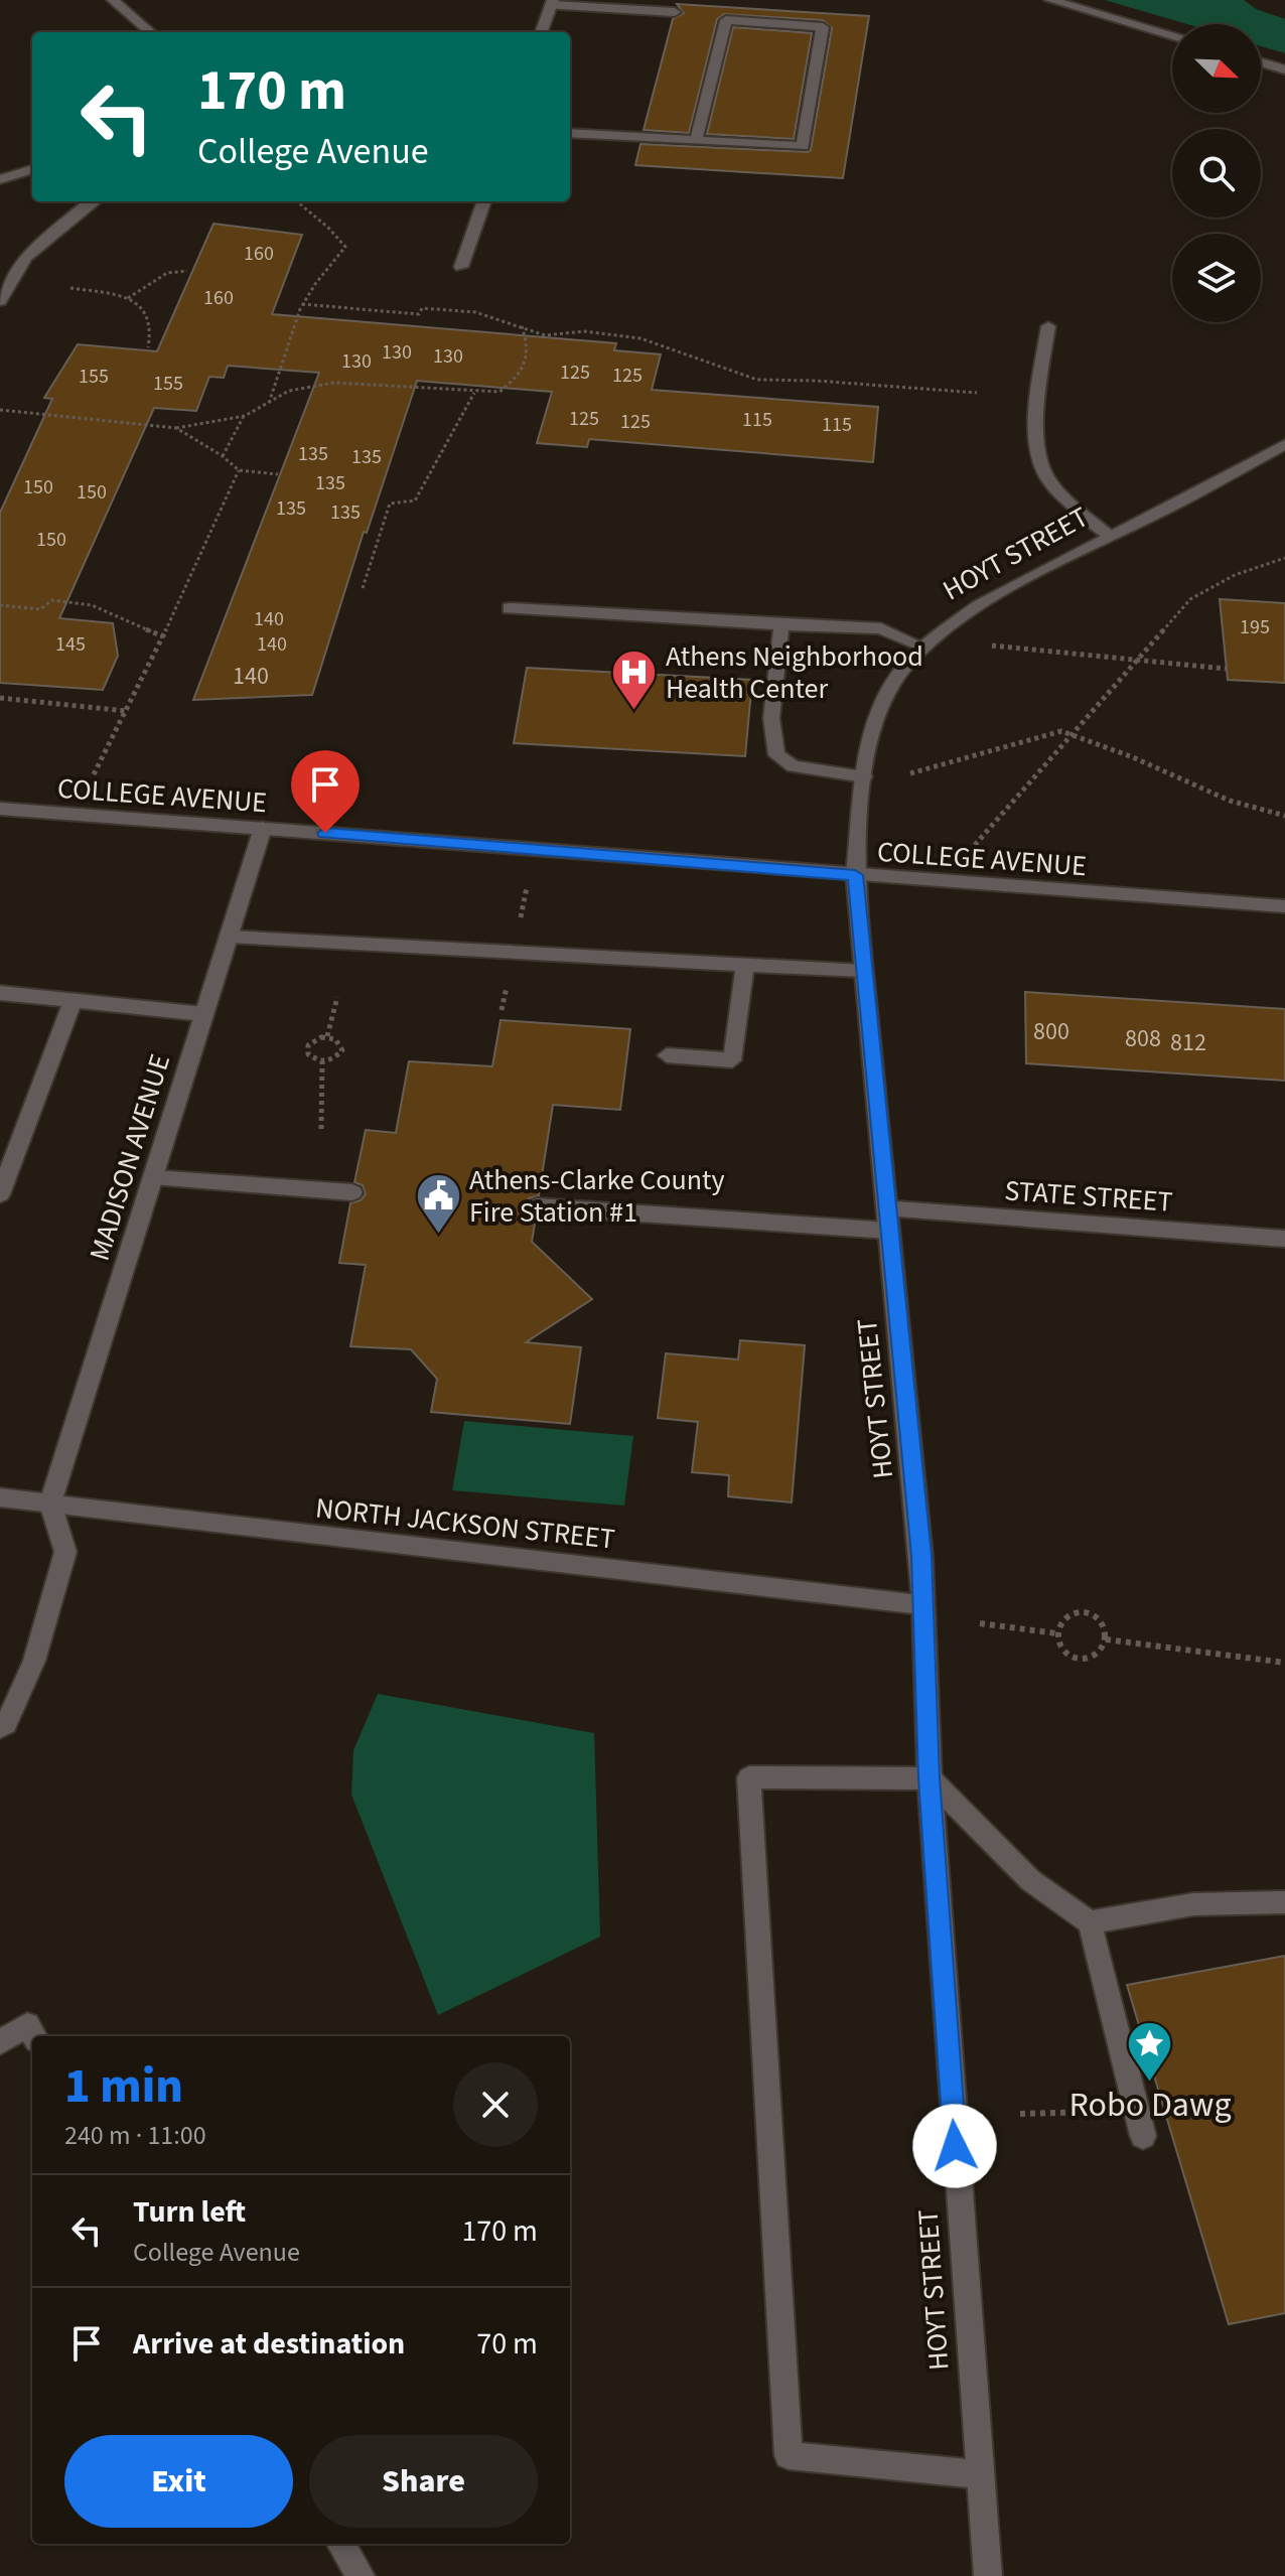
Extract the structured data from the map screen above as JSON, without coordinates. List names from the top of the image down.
{
  "streets": {
    "street": [
      "HOYT STREET",
      "COLLEGE AVENUE",
      "MADISON AVENUE",
      "STATE STREET",
      "NORTH JACKSON STREET"
    ]
  },
  "crossings": [
    ["HOYT STREET", "COLLEGE AVENUE"],
    ["HOYT STREET", "STATE STREET"],
    ["HOYT STREET", "NORTH JACKSON STREET"],
    ["COLLEGE AVENUE", "MADISON AVENUE"],
    ["MADISON AVENUE", "NORTH JACKSON STREET"]
  ],
  "places": {
    "hospital": ["Athens Neighborhood Health Center"],
    "public building": ["Athens-Clarke County Fire Station #1"],
    "place": ["Robo Dawg"]
  },
  "house_numbers": [
    "160",
    "160",
    "130",
    "130",
    "130",
    "125",
    "125",
    "155",
    "155",
    "125",
    "115",
    "125",
    "115",
    "135",
    "135",
    "135",
    "150",
    "150",
    "135",
    "135",
    "150",
    "140",
    "195",
    "145",
    "140",
    "140",
    "800",
    "808",
    "812"
  ],
  "north": "bottom right",
  "page": {
    "turn": ["170 m", "College Avenue"],
    "heading": ["1 min", "240 m · 11:00"],
    "list": [
      {
        "name": "Turn left",
        "note": "College Avenue",
        "value": "170 m"
      },
      {
        "name": "Arrive at destination",
        "value": "70 m"
      }
    ],
    "buttons": ["Exit", "Share"]
  }
}
